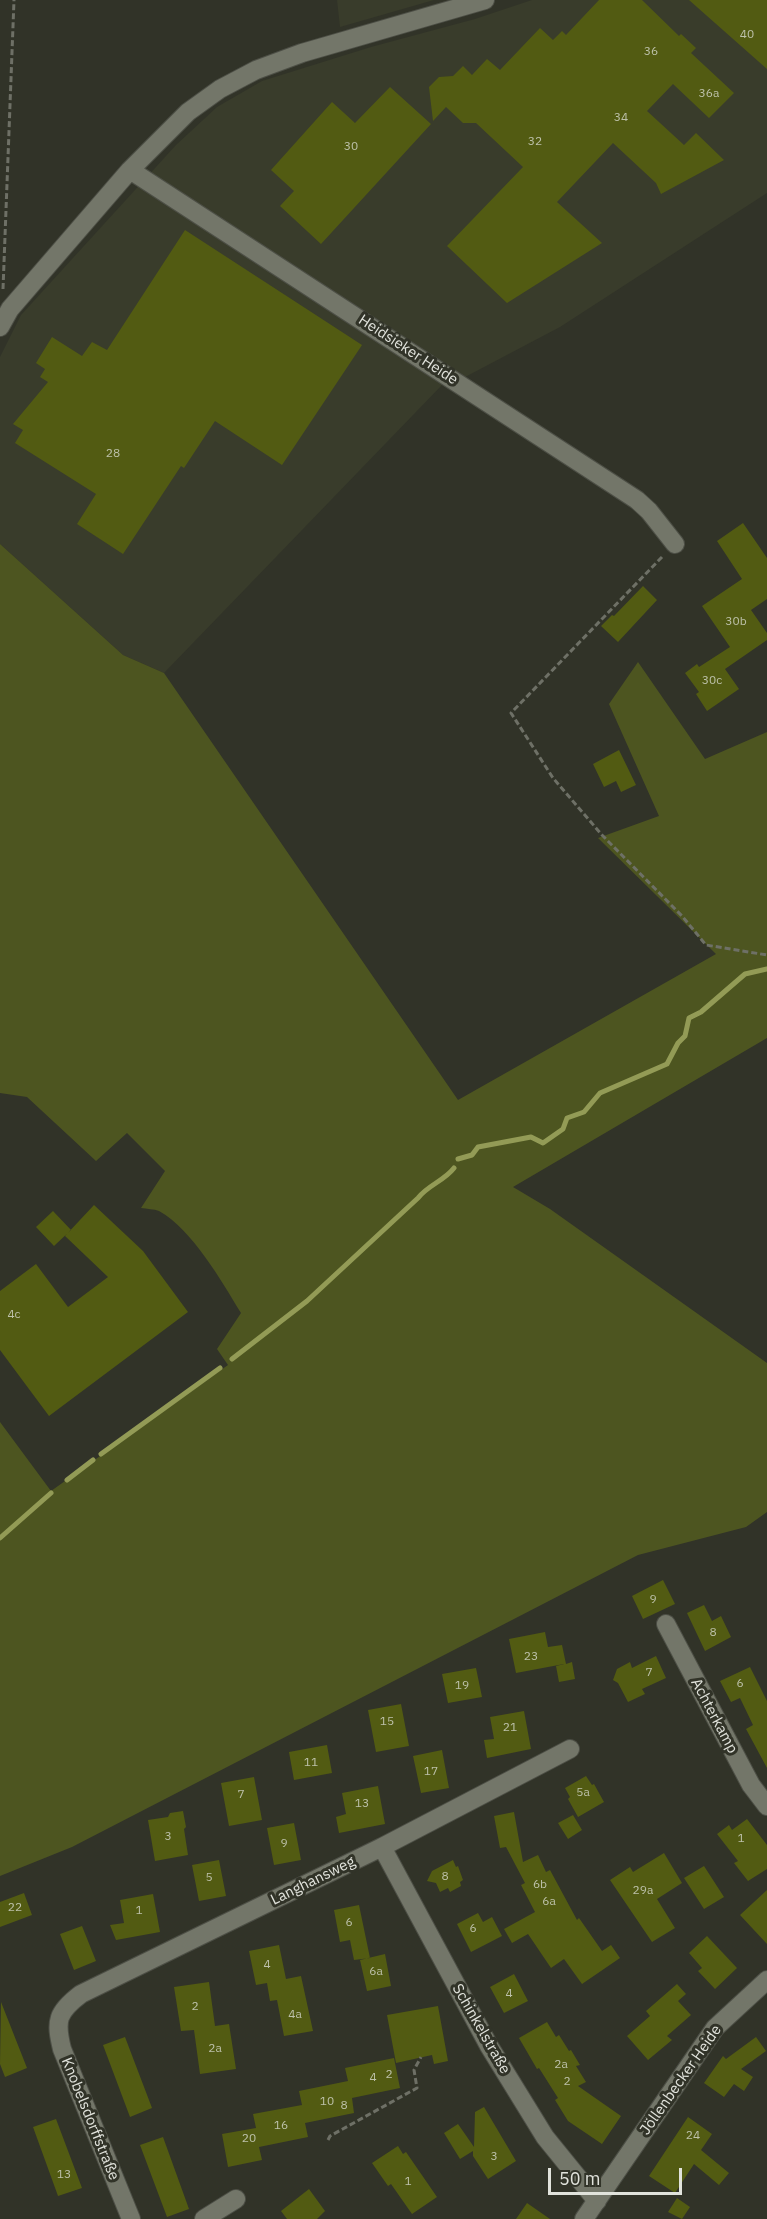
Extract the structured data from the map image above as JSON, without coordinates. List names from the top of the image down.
{
  "streets": {
    "street": [
      "Heidsieker Heide",
      "Achterkamp",
      "Langhansweg",
      "Schinkelstraße",
      "Jöllenbecker Heide",
      "Knobelsdorffstraße"
    ]
  },
  "crossings": [
    ["Langhansweg", "Schinkelstraße"],
    ["Langhansweg", "Knobelsdorffstraße"],
    ["Schinkelstraße", "Jöllenbecker Heide"]
  ],
  "house_numbers": [
    "40",
    "36",
    "36a",
    "34",
    "32",
    "30",
    "28",
    "30b",
    "30c",
    "4c",
    "9",
    "8",
    "23",
    "7",
    "6",
    "19",
    "15",
    "21",
    "11",
    "17",
    "5a",
    "7",
    "13",
    "3",
    "1",
    "9",
    "8",
    "5",
    "6b",
    "29a",
    "6a",
    "22",
    "1",
    "6",
    "6",
    "4",
    "6a",
    "4",
    "2",
    "4a",
    "2a",
    "2a",
    "2",
    "4",
    "2",
    "10",
    "8",
    "16",
    "24",
    "20",
    "3",
    "13",
    "1"
  ],
  "scale_bar": "50 m"
}
